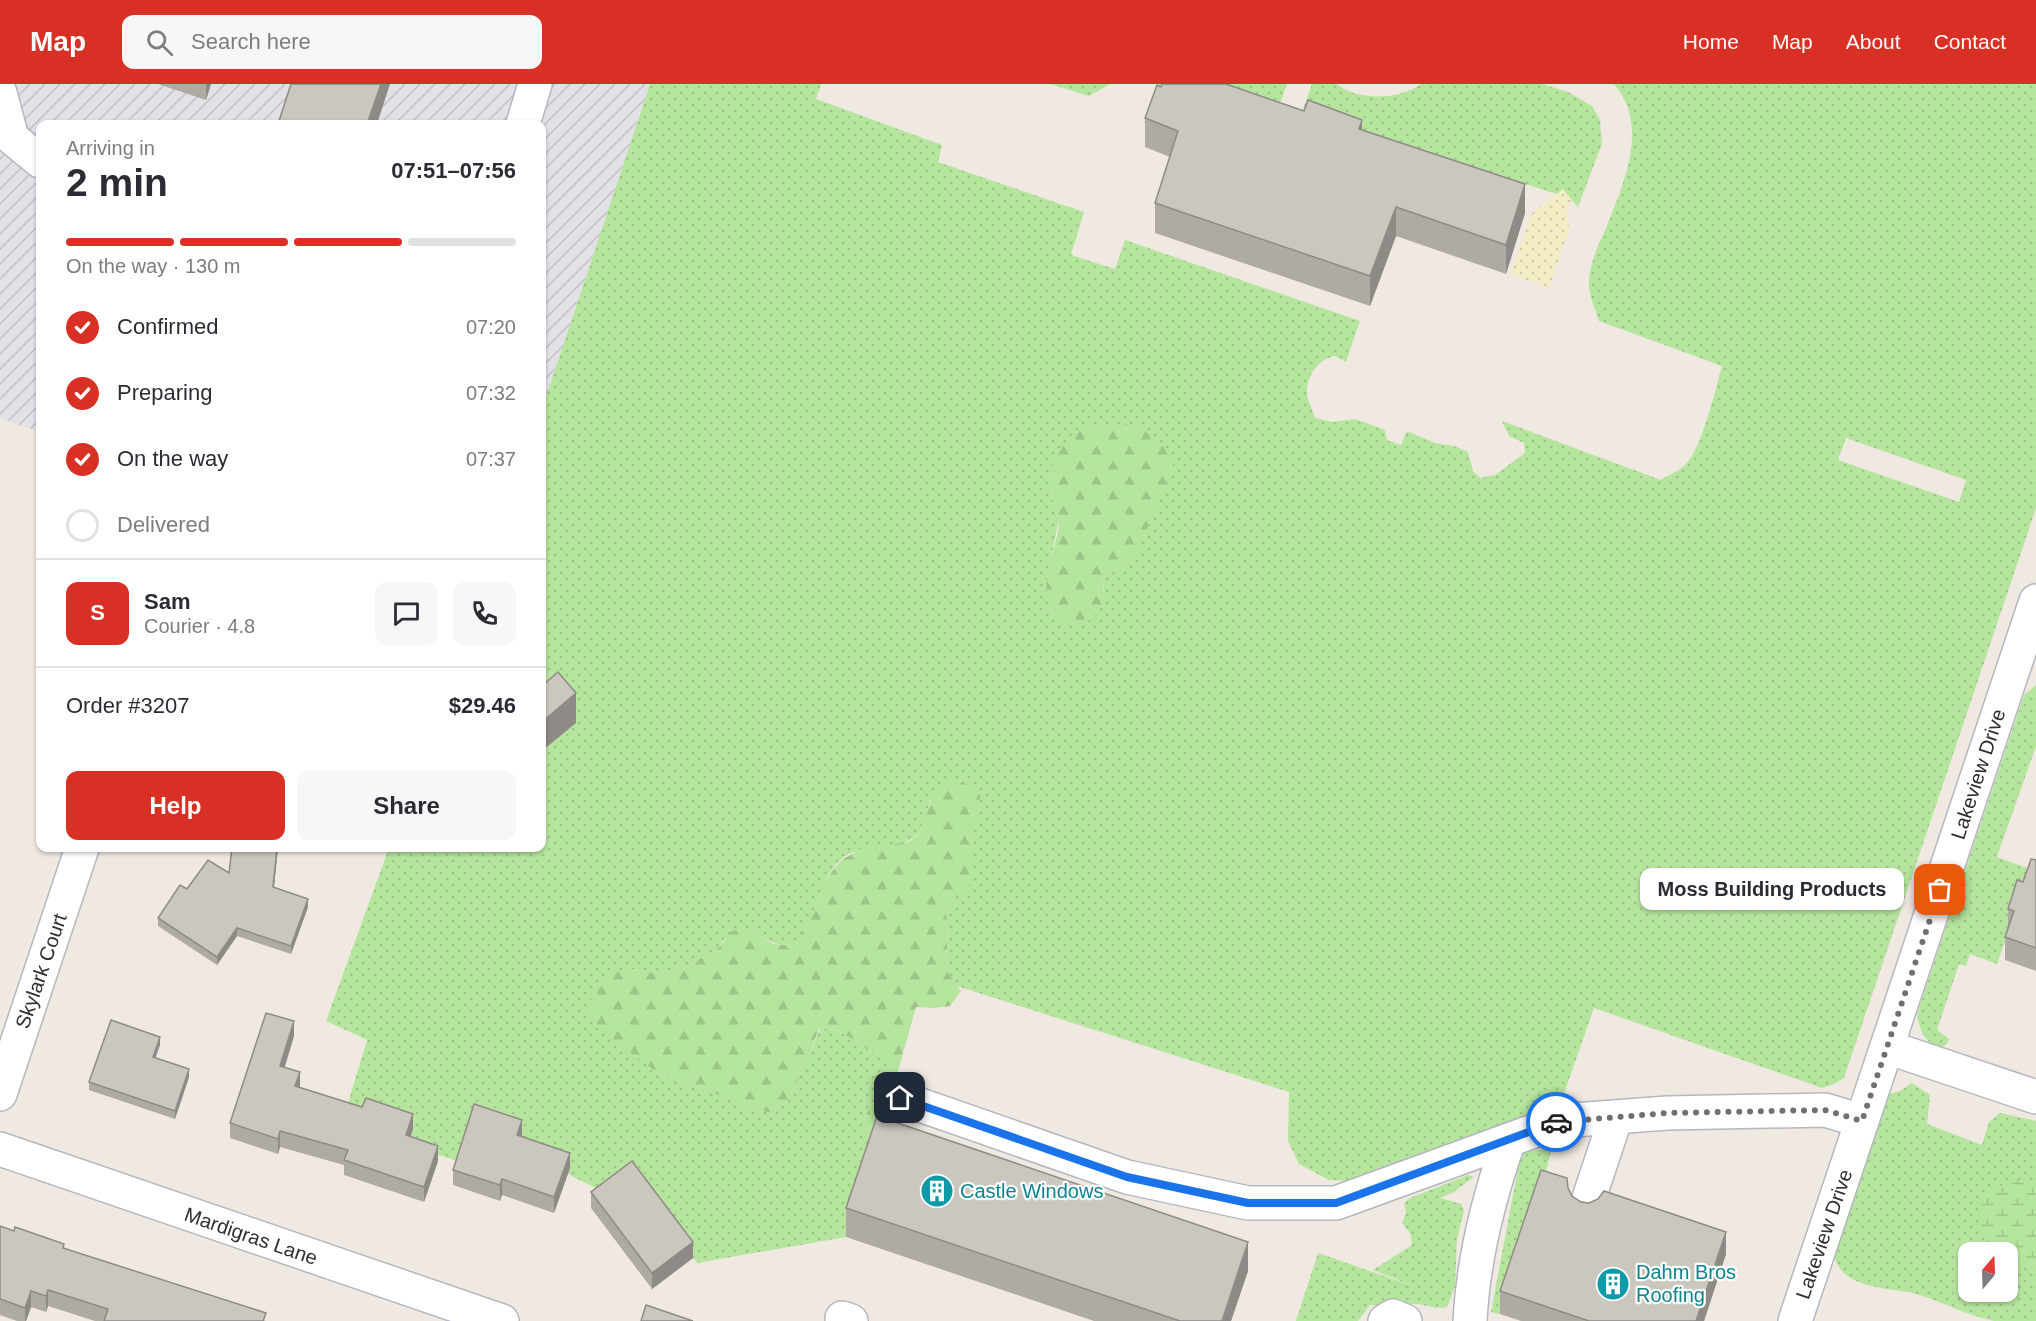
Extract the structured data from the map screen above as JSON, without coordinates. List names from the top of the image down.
{
  "streets": {
    "street": ["Lakeview Drive", "Skylark Court", "Mardigras Lane"]
  },
  "places": {
    "other": ["Moss Building Products"],
    "building": ["Castle Windows", "Dahm Bros Roofing"]
  },
  "north": "top",
  "page": {
    "header": "Map",
    "search": "Search here",
    "nav": [
      "Home",
      "Map",
      "About",
      "Contact"
    ],
    "heading": ["2 min", "Arriving in", "07:51–07:56"],
    "panel": [
      "Sam",
      "Courier · 4.8",
      "Order #3207",
      "$29.46"
    ],
    "bar": "On the way · 130 m",
    "list": [
      ["Confirmed", "07:20"],
      ["Preparing", "07:32"],
      ["On the way", "07:37"],
      "Delivered"
    ],
    "round": "S",
    "buttons": ["Help", "Share"],
    "bubble": "Moss Building Products"
  }
}
